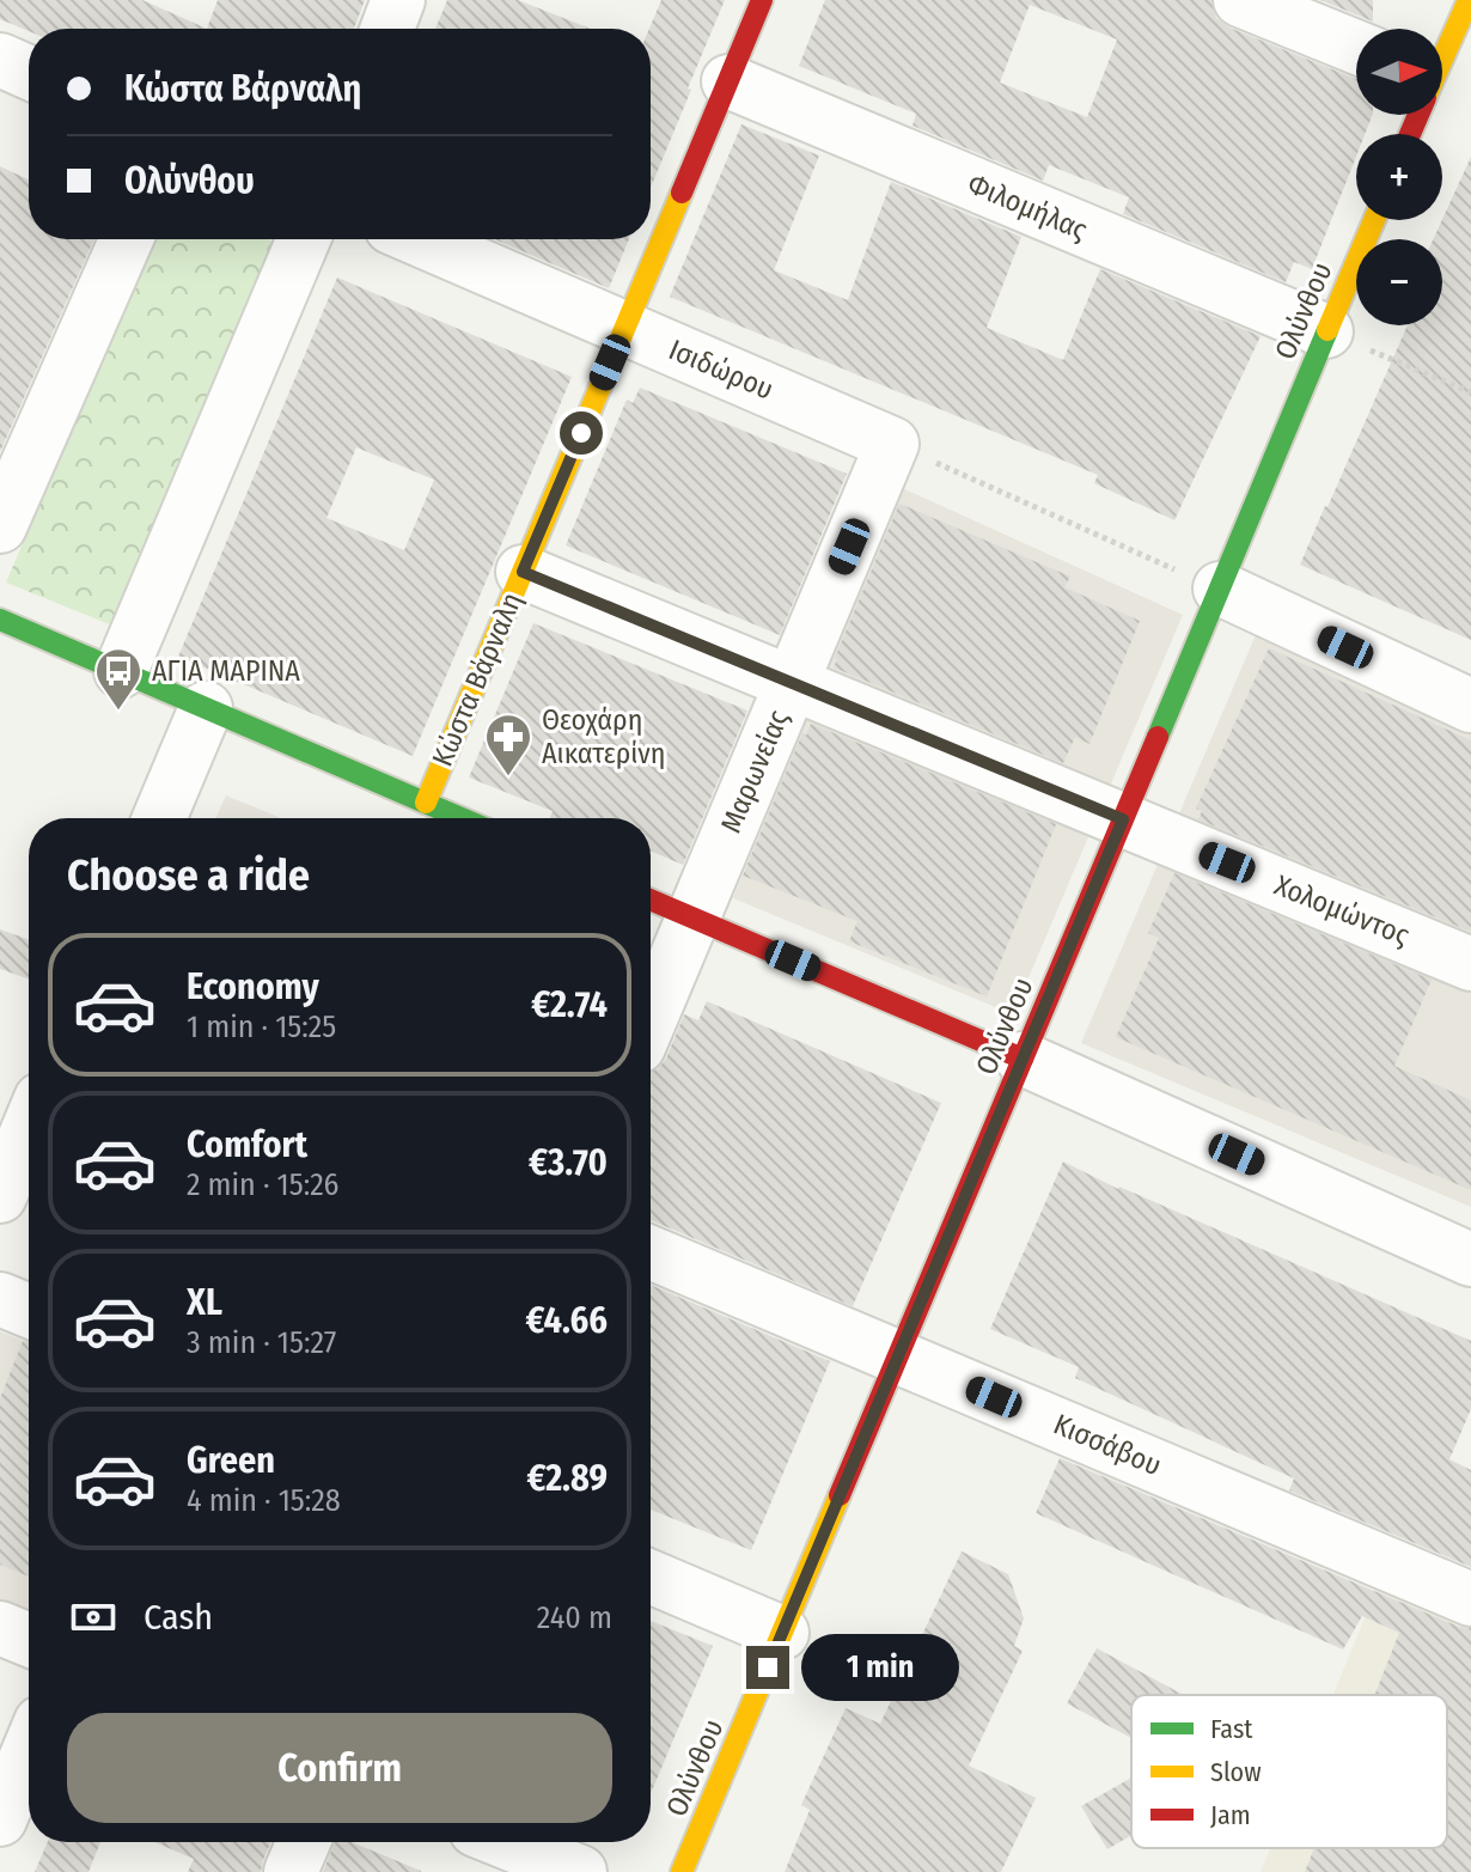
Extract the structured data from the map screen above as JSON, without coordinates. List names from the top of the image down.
{
  "streets": {
    "street": [
      "Φιλομήλας",
      "Ολύνθου",
      "Ισιδώρου",
      "Κώστα Βάρναλη",
      "Μαρωνείας",
      "Χολομώντος",
      "Κισσάβου"
    ]
  },
  "crossings": [
    ["Φιλομήλας", "Ολύνθου"],
    ["Φιλομήλας", "Κώστα Βάρναλη"],
    ["Ολύνθου", "Χολομώντος"],
    ["Ολύνθου", "Κισσάβου"],
    ["Ισιδώρου", "Κώστα Βάρναλη"],
    ["Ισιδώρου", "Μαρωνείας"],
    ["Κώστα Βάρναλη", "Χολομώντος"],
    ["Μαρωνείας", "Χολομώντος"]
  ],
  "places": {
    "bus stop": ["ΑΓΙΑ ΜΑΡΙΝΑ"],
    "pharmacy": ["Θεοχάρη Αικατερίνη"]
  },
  "legend": ["Fast", "Slow", "Jam"],
  "north": "right",
  "page": {
    "map_buttons": ["+", "−"],
    "banner": ["Κώστα Βάρναλη", "Ολύνθου"],
    "heading": "Choose a ride",
    "list": [
      {
        "name": "Economy",
        "note": "1 min · 15:25",
        "value": "€2.74"
      },
      {
        "name": "Comfort",
        "note": "2 min · 15:26",
        "value": "€3.70"
      },
      {
        "name": "XL",
        "note": "3 min · 15:27",
        "value": "€4.66"
      },
      {
        "name": "Green",
        "note": "4 min · 15:28",
        "value": "€2.89"
      }
    ],
    "pay": ["Cash", "240 m"],
    "bubble": "1 min",
    "buttons": "Confirm"
  }
}
